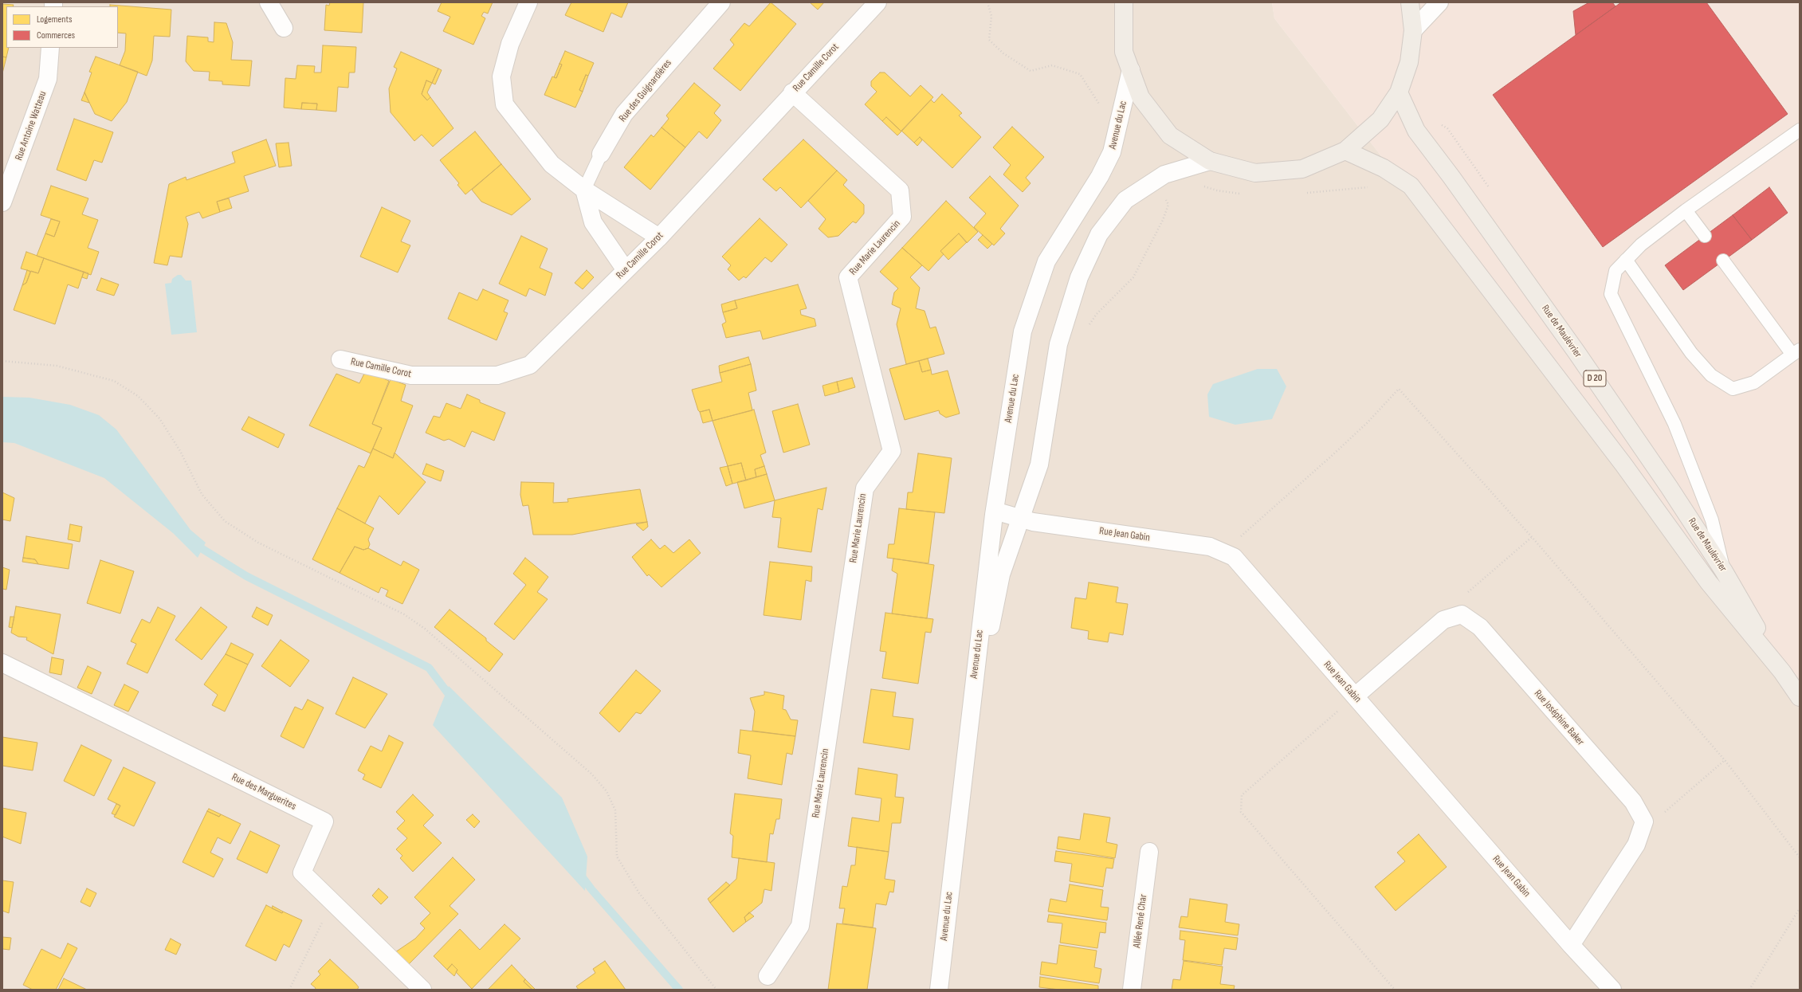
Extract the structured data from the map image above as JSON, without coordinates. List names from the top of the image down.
{
  "streets": {
    "main road": ["Rue de Maulévrier", "D 20"],
    "street": [
      "Rue Camille Corot",
      "Rue des Guignardières",
      "Avenue du Lac",
      "Rue Antoine Watteau",
      "Rue Marie Laurencin",
      "Rue Jean Gabin",
      "Rue Joséphine Baker",
      "Rue des Marguerites",
      "Allée René Char"
    ]
  },
  "crossings": [
    ["Rue Camille Corot", "Rue Marie Laurencin"],
    ["Avenue du Lac", "Rue Jean Gabin"]
  ],
  "legend": ["Logements", "Commerces"]
}
